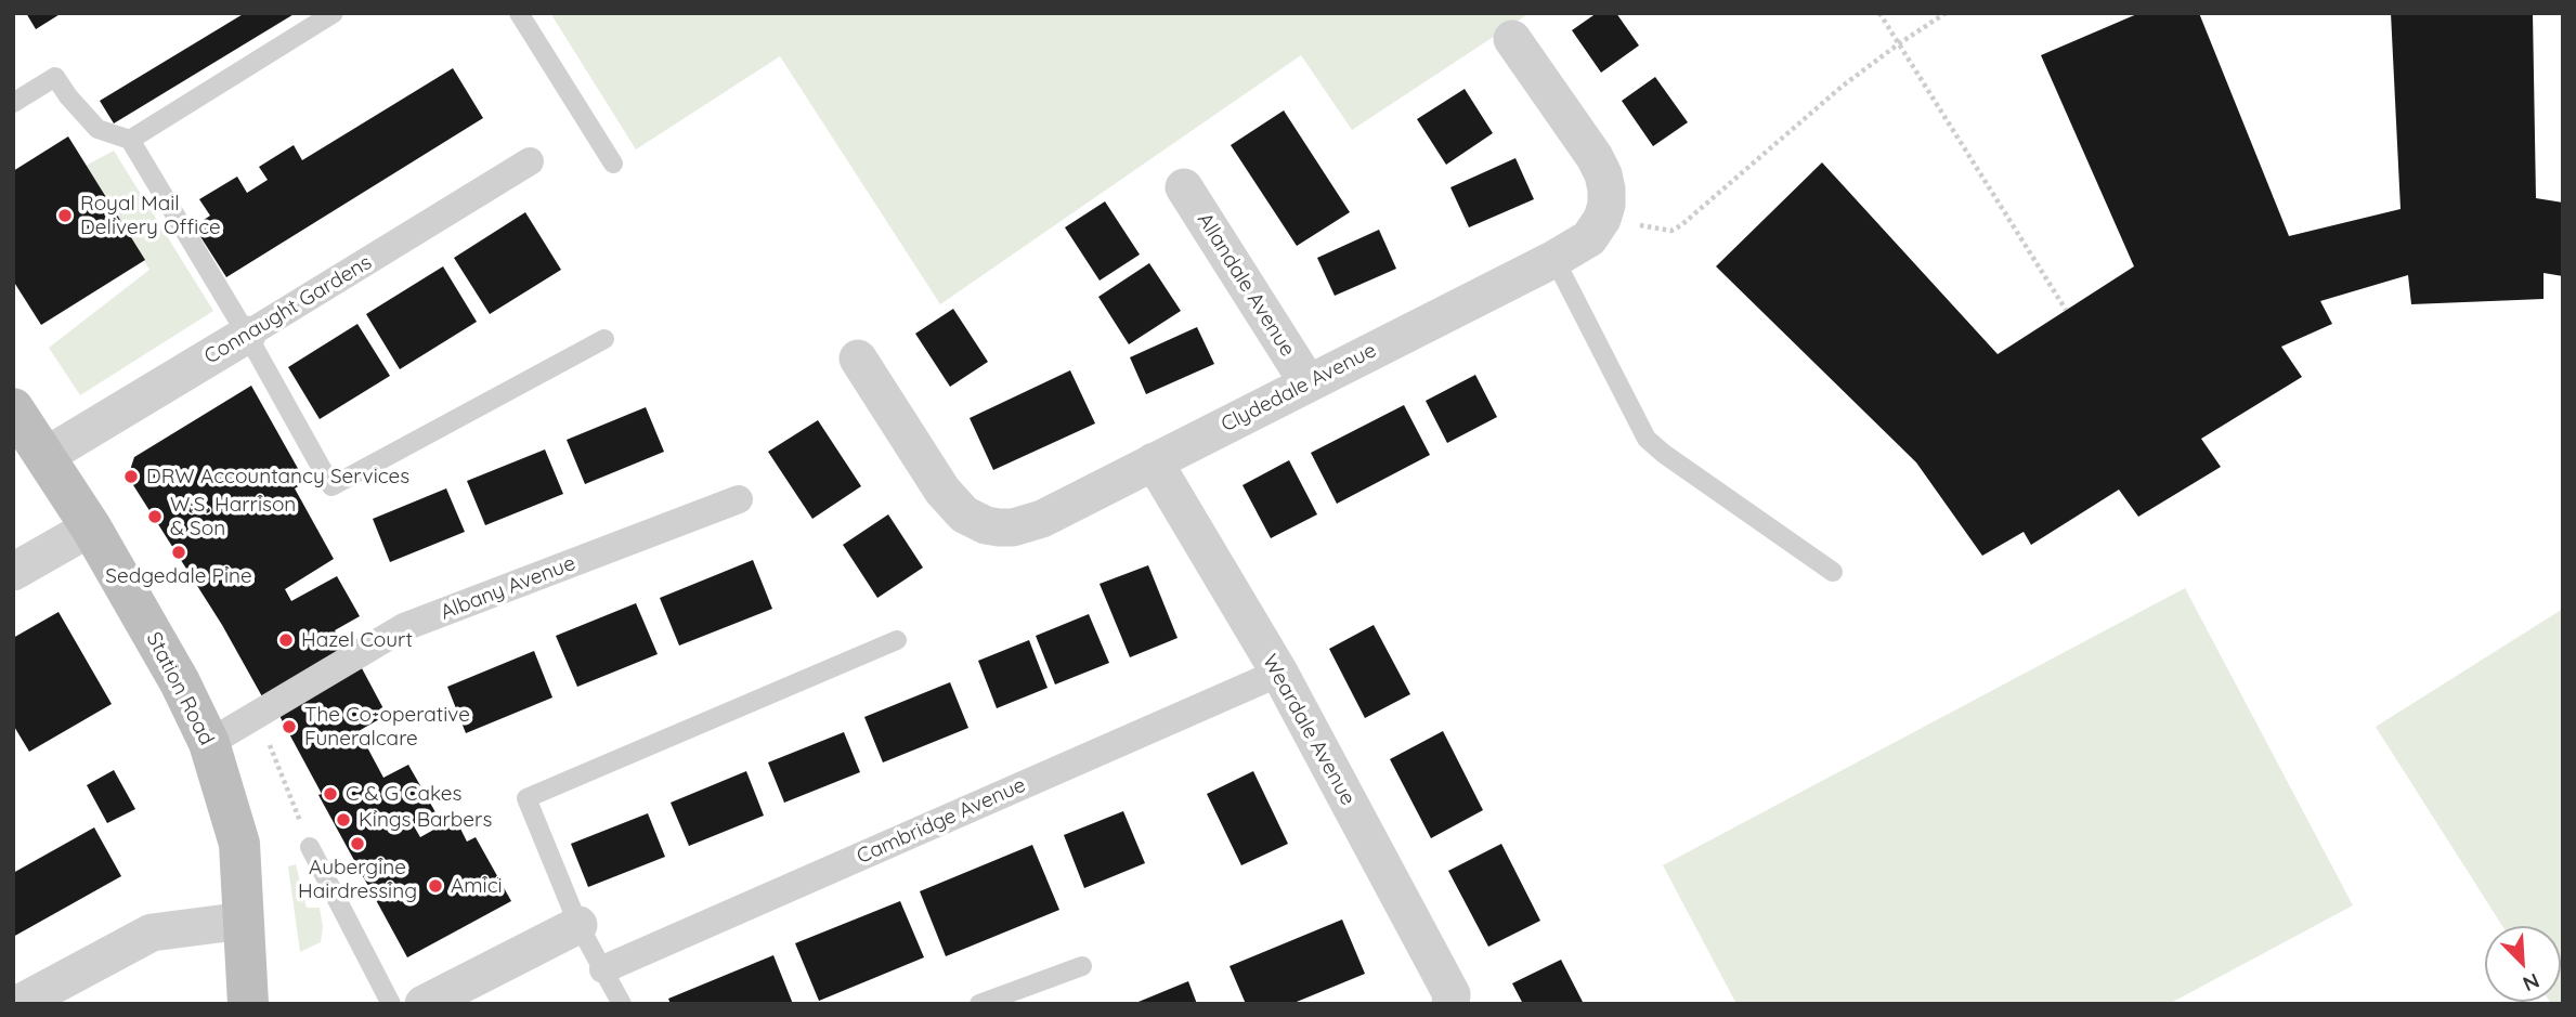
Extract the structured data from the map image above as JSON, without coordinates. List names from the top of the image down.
{
  "streets": {
    "main road": ["Station Road"],
    "street": [
      "Allandale Avenue",
      "Connaught Gardens",
      "Clydedale Avenue",
      "Albany Avenue",
      "Weardale Avenue",
      "Cambridge Avenue"
    ]
  },
  "crossings": [
    ["Allandale Avenue", "Clydedale Avenue"],
    ["Connaught Gardens", "Station Road"],
    ["Clydedale Avenue", "Weardale Avenue"],
    ["Albany Avenue", "Station Road"],
    ["Weardale Avenue", "Cambridge Avenue"]
  ],
  "places": [
    "Royal Mail Delivery Office",
    "DRW Accountancy Services",
    "W.S. Harrison & Son",
    "Sedgedale Pine",
    "Hazel Court",
    "The Co-operative Funeralcare",
    "C & G Cakes",
    "Kings Barbers",
    "Aubergine Hairdressing",
    "Amici"
  ],
  "north": "bottom right"
}
